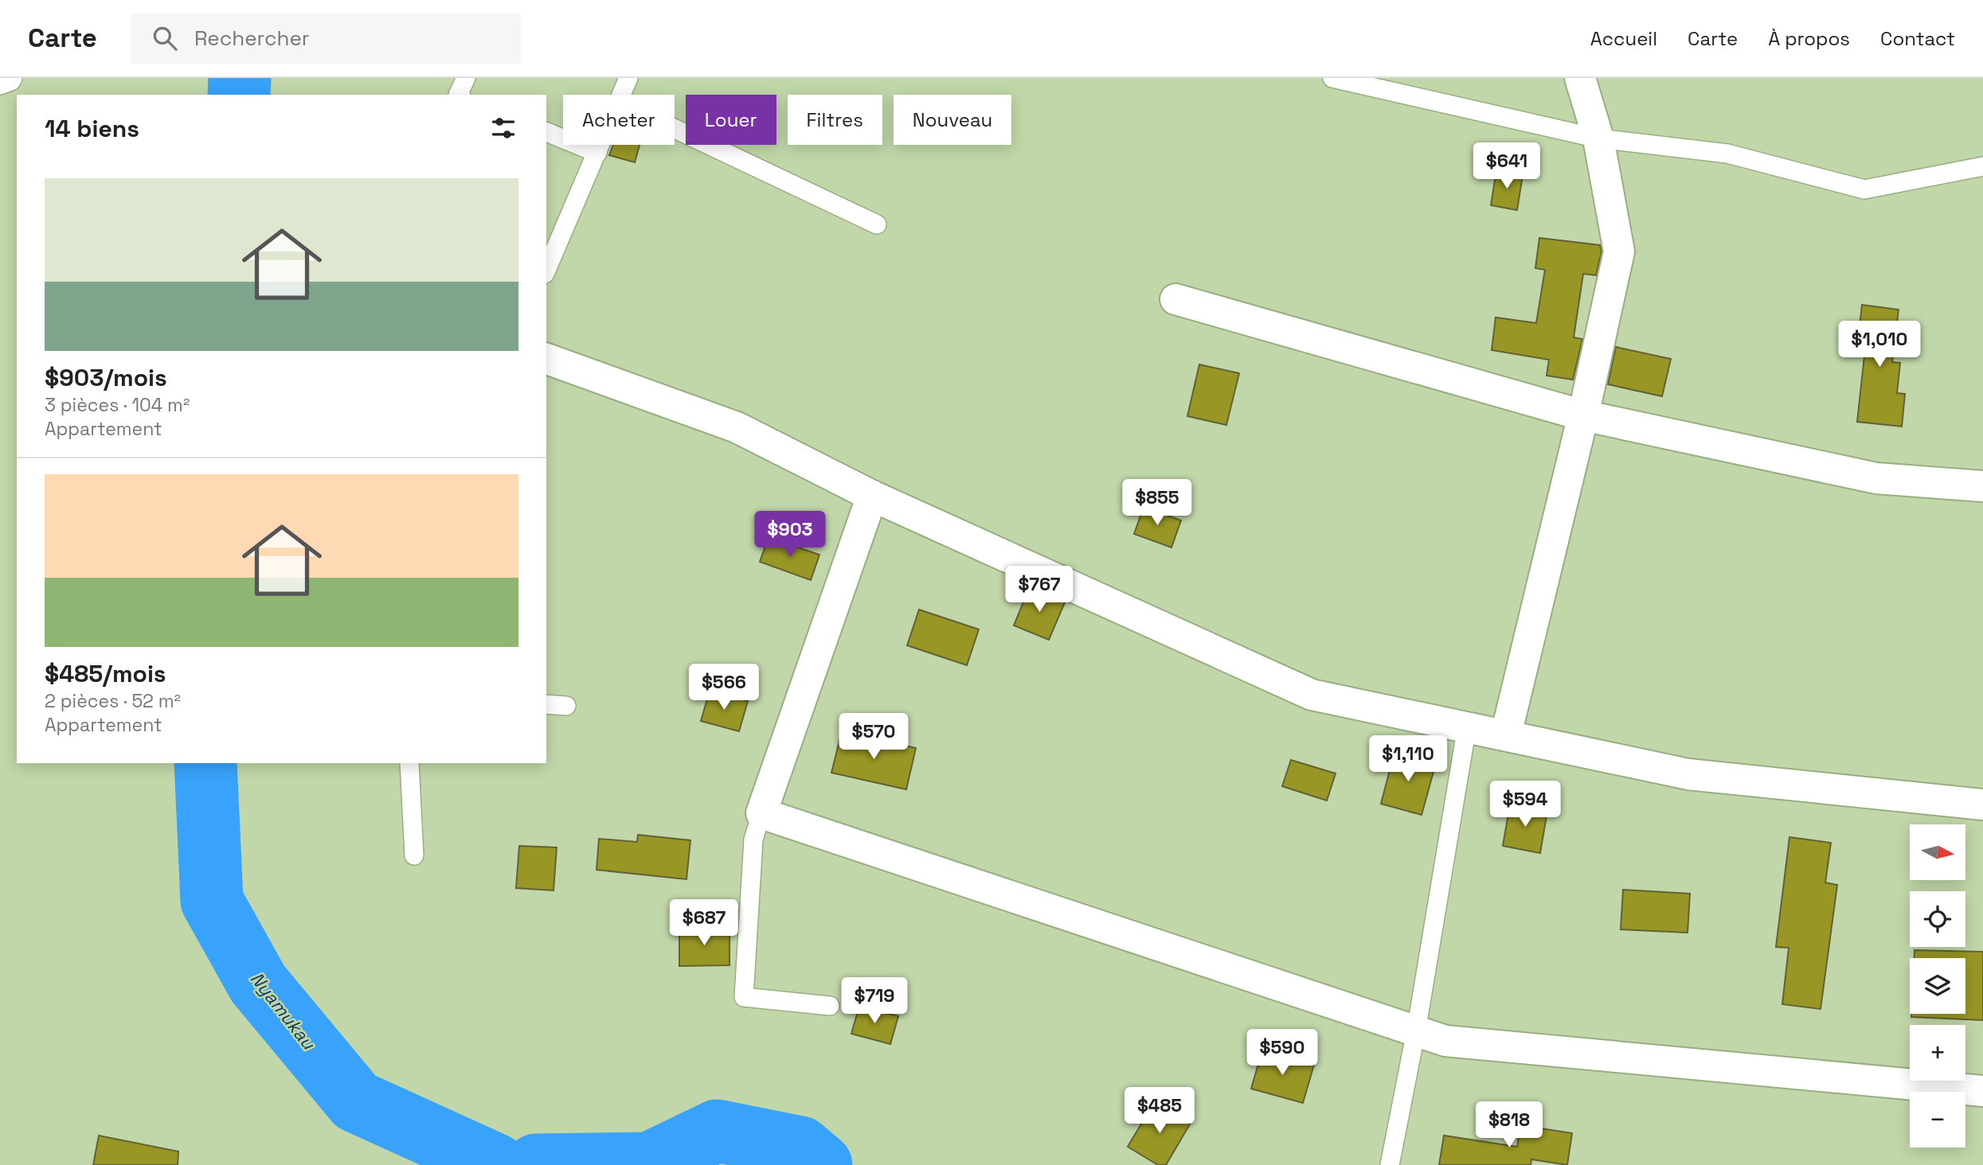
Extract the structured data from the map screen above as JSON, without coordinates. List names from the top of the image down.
{
  "water": ["Nyamukau"],
  "north": "right",
  "page": {
    "header": "Carte",
    "search": "Rechercher",
    "nav": [
      "Accueil",
      "Carte",
      "À propos",
      "Contact"
    ],
    "chip": [
      "Acheter",
      "Louer",
      "Filtres",
      "Nouveau"
    ],
    "heading": "14 biens",
    "price": [
      "$641",
      "$1,010",
      "$855",
      "$903",
      "$767",
      "$566",
      "$570",
      "$1,110",
      "$594",
      "$687",
      "$719",
      "$590",
      "$485",
      "$818"
    ],
    "list": [
      {
        "name": "$903/mois",
        "note": "3 pièces · 104 m² · Appartement"
      },
      {
        "name": "$485/mois",
        "note": "2 pièces · 52 m² · Appartement"
      }
    ],
    "map_buttons": ["+", "−"]
  }
}
